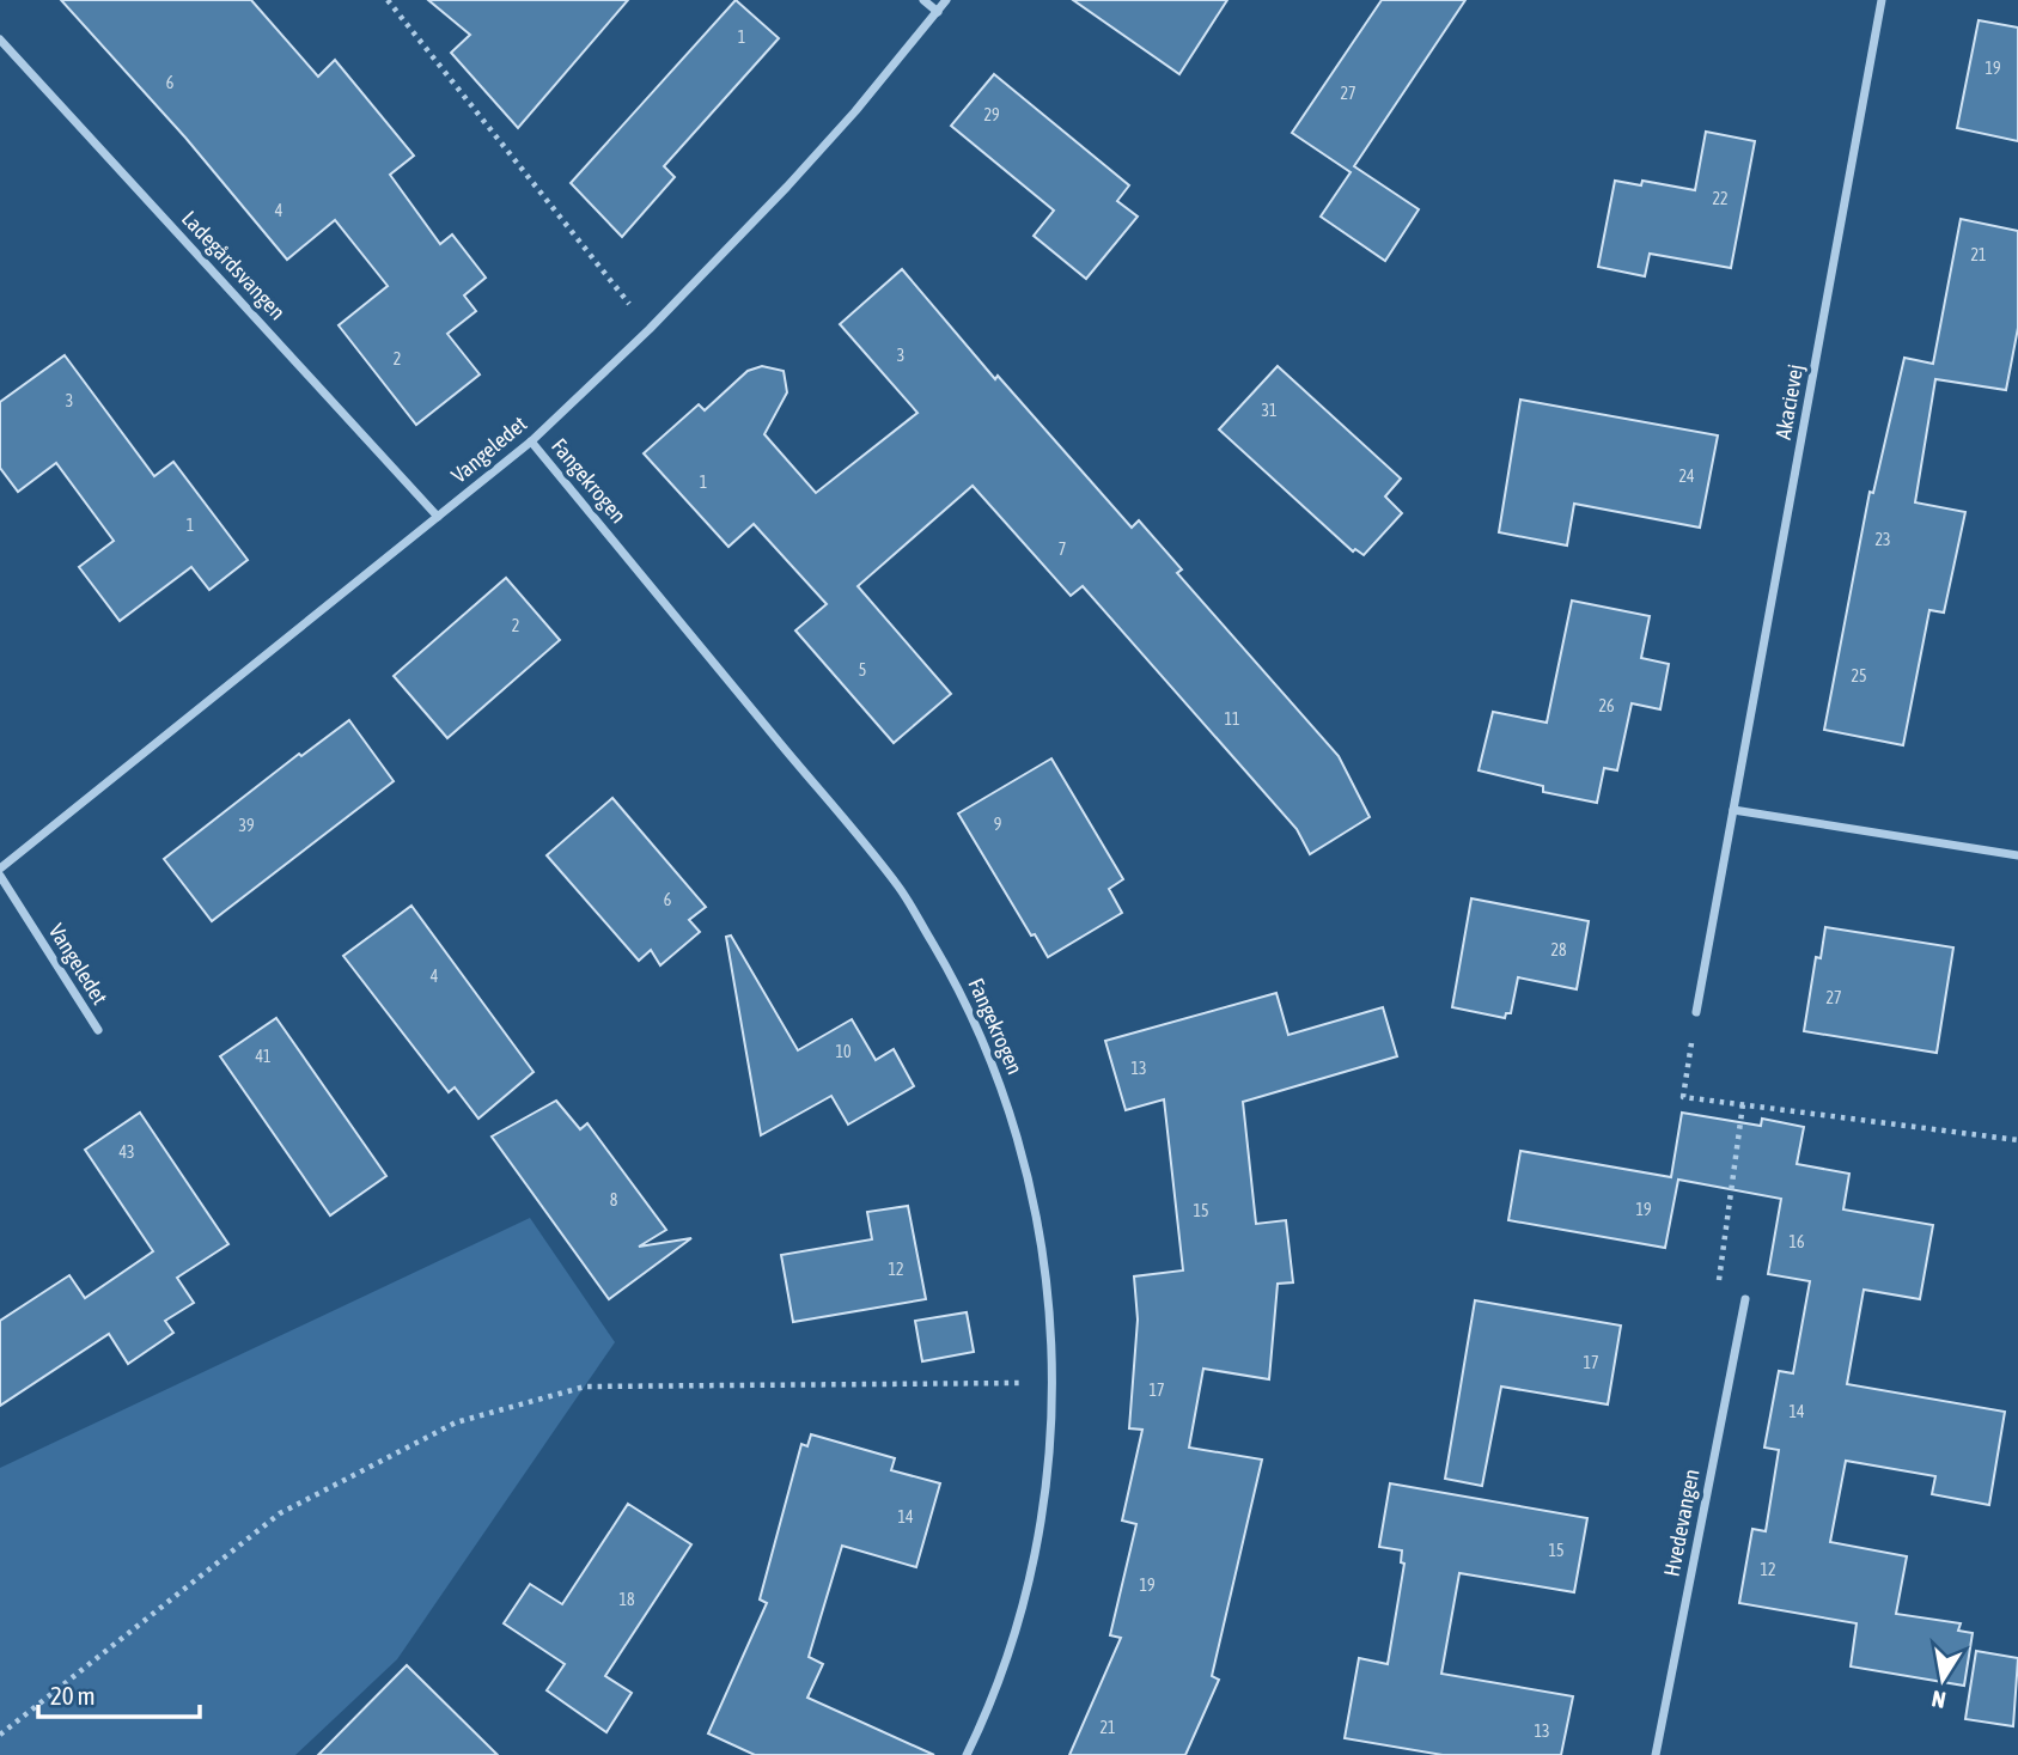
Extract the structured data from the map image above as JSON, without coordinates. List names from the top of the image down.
{
  "streets": {
    "street": [
      "Ladegårdsvangen",
      "Akacievej",
      "Vangeledet",
      "Fangekrogen",
      "Hvedevangen"
    ]
  },
  "crossings": [
    ["Ladegårdsvangen", "Vangeledet"],
    ["Vangeledet", "Fangekrogen"]
  ],
  "house_numbers": [
    "1",
    "19",
    "6",
    "27",
    "29",
    "22",
    "4",
    "21",
    "3",
    "2",
    "3",
    "31",
    "24",
    "1",
    "1",
    "23",
    "7",
    "2",
    "5",
    "25",
    "26",
    "11",
    "9",
    "39",
    "6",
    "28",
    "4",
    "27",
    "10",
    "41",
    "13",
    "43",
    "8",
    "19",
    "15",
    "16",
    "12",
    "17",
    "17",
    "14",
    "14",
    "15",
    "12",
    "19",
    "18",
    "21",
    "13"
  ],
  "scale_bar": "20 m",
  "north": "bottom"
}
